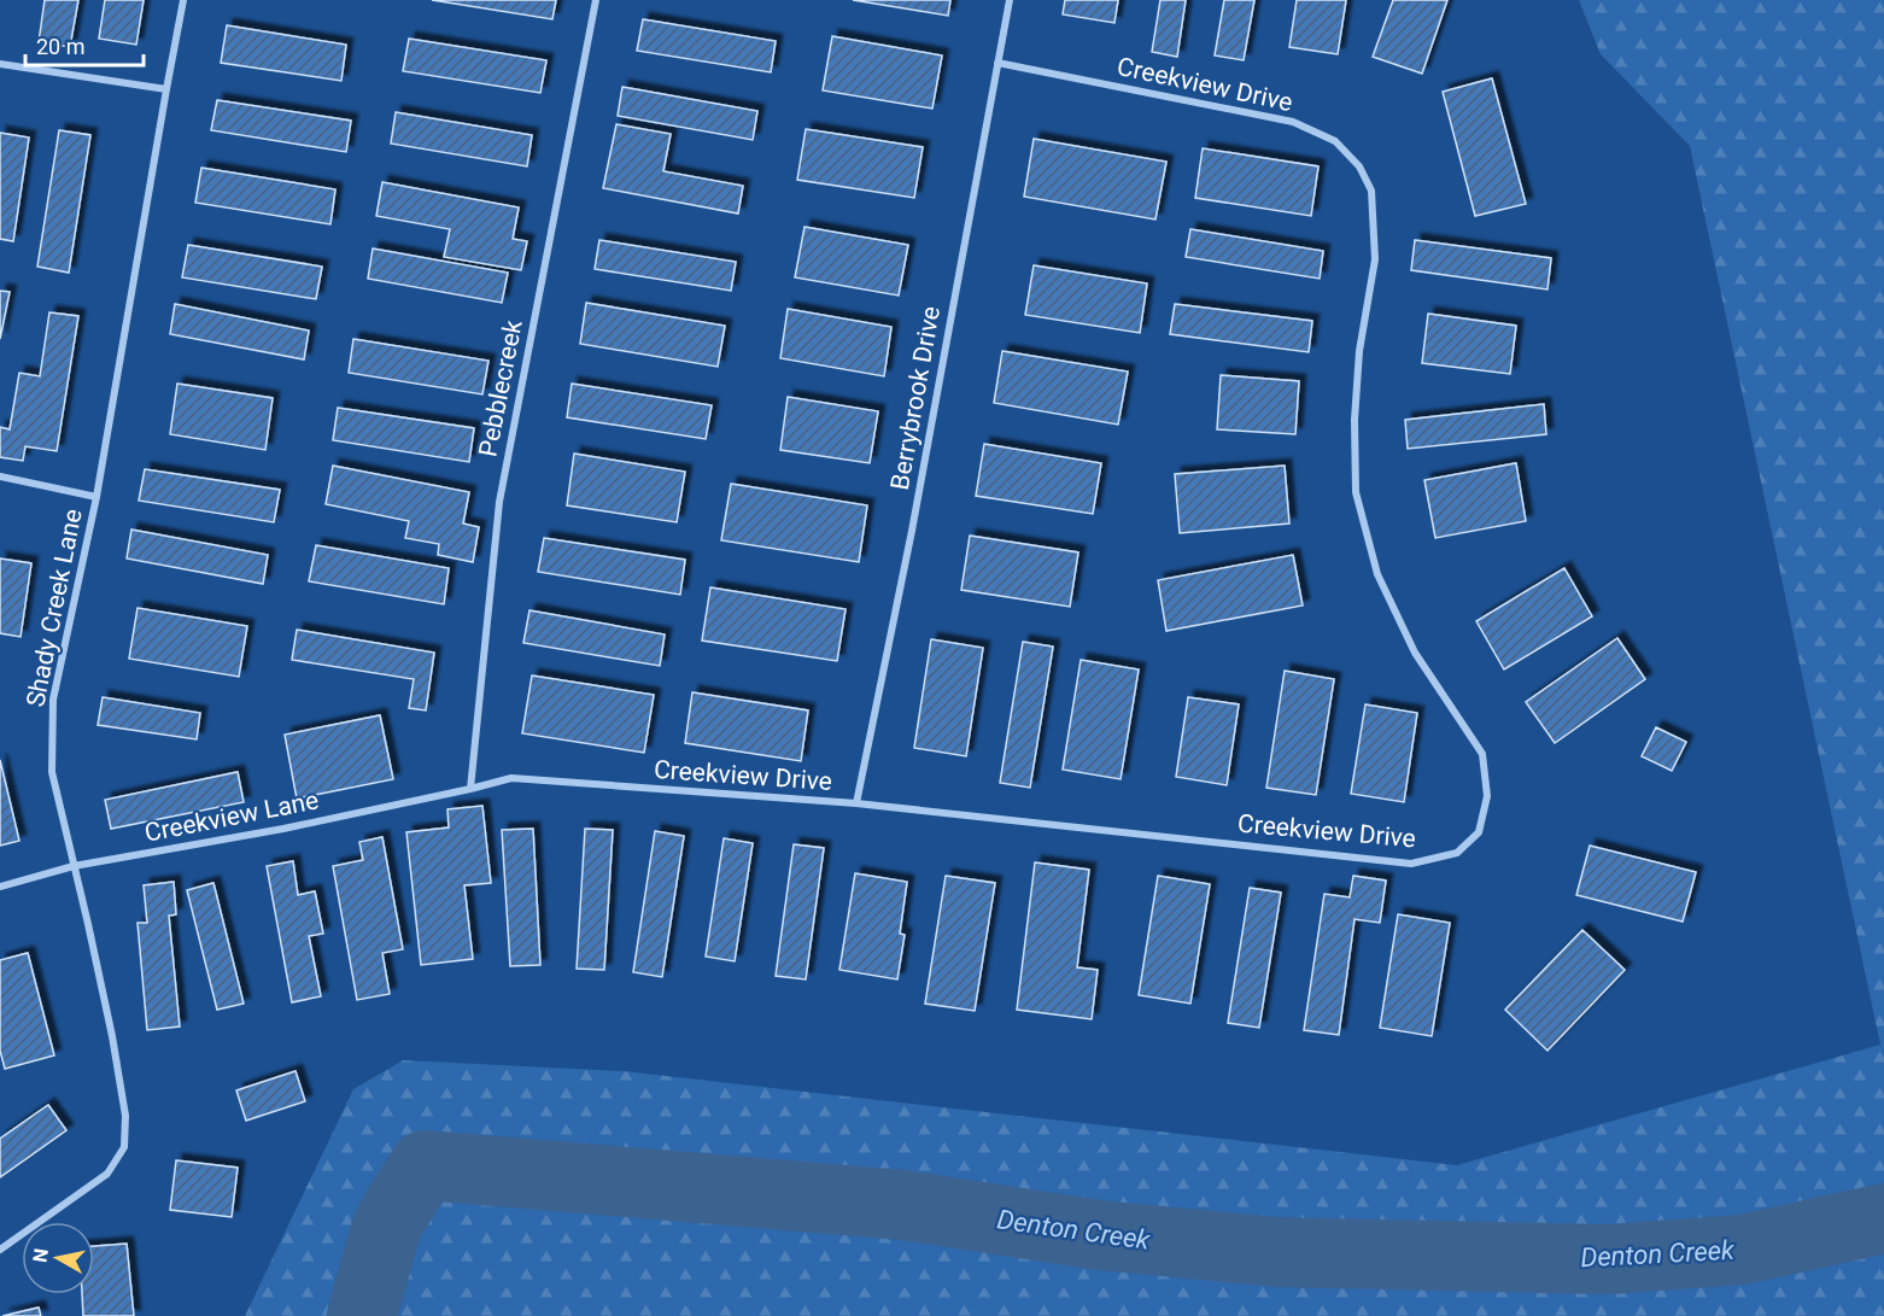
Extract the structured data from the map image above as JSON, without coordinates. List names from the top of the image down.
{
  "streets": {
    "street": [
      "Creekview Drive",
      "Pebblecreek",
      "Berrybrook Drive",
      "Shady Creek Lane",
      "Creekview Lane"
    ]
  },
  "crossings": [
    ["Creekview Drive", "Pebblecreek"],
    ["Creekview Drive", "Berrybrook Drive"],
    ["Creekview Drive", "Creekview Lane"],
    ["Pebblecreek", "Creekview Lane"],
    ["Shady Creek Lane", "Creekview Lane"]
  ],
  "water": ["Denton Creek"],
  "scale_bar": "20 m",
  "north": "left"
}
